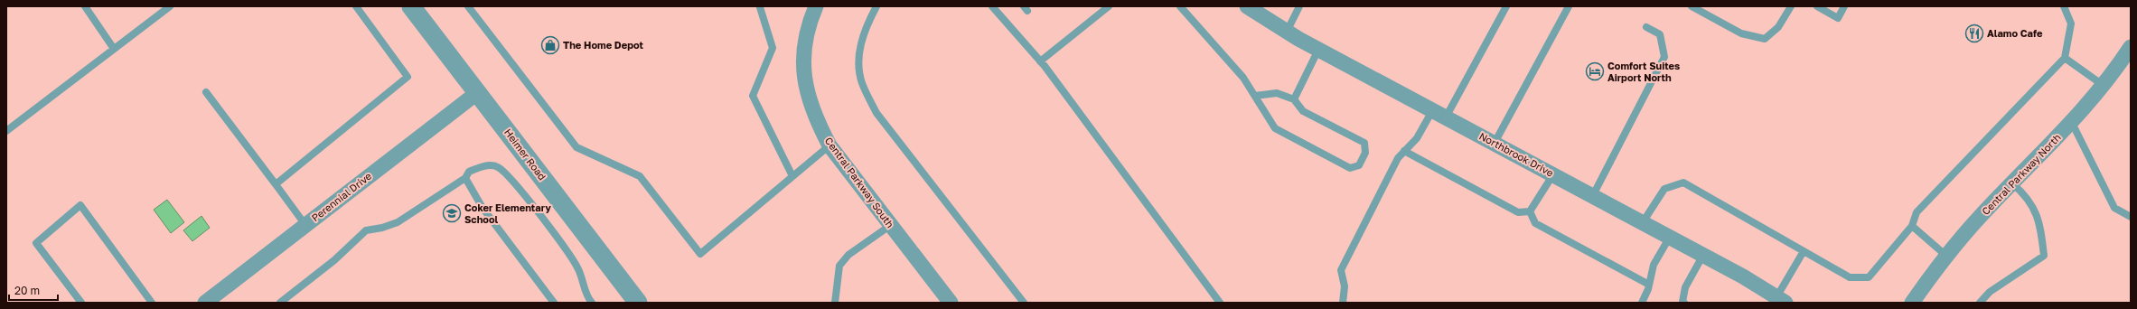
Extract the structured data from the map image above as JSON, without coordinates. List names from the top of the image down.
{
  "streets": {
    "street": [
      "Heimer Road",
      "Northbrook Drive",
      "Central Parkway North",
      "Central Parkway South",
      "Perennial Drive"
    ]
  },
  "crossings": [
    ["Heimer Road", "Perennial Drive"]
  ],
  "places": {
    "restaurant": ["Alamo Cafe"],
    "shop": ["The Home Depot"],
    "hotel": ["Comfort Suites Airport North"],
    "school or university": ["Coker Elementary School"]
  },
  "scale_bar": "20 m"
}
